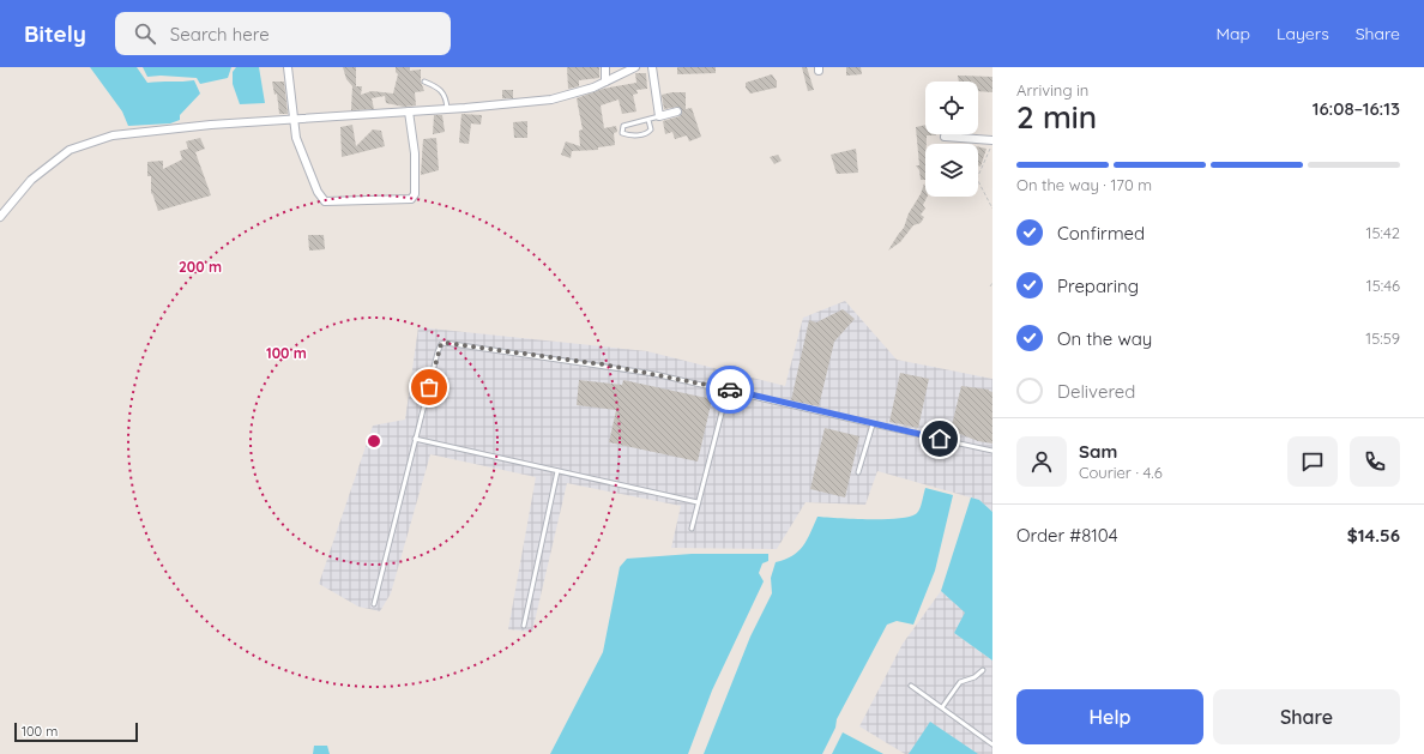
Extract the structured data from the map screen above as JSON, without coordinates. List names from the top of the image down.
{
  "scale_bar": "100 m",
  "page": {
    "header": "Bitely",
    "search": "Search here",
    "nav": ["Map", "Layers", "Share"],
    "heading": ["2 min", "Arriving in", "16:08–16:13"],
    "panel": [
      "Sam",
      "Courier · 4.6",
      "Order #8104",
      "$14.56"
    ],
    "bar": "On the way · 170 m",
    "list": [
      ["Confirmed", "15:42"],
      ["Preparing", "15:46"],
      ["On the way", "15:59"],
      "Delivered"
    ],
    "buttons": ["Help", "Share"],
    "scale": "100 m"
  },
  "rings": ["200 m", "100 m"]
}
